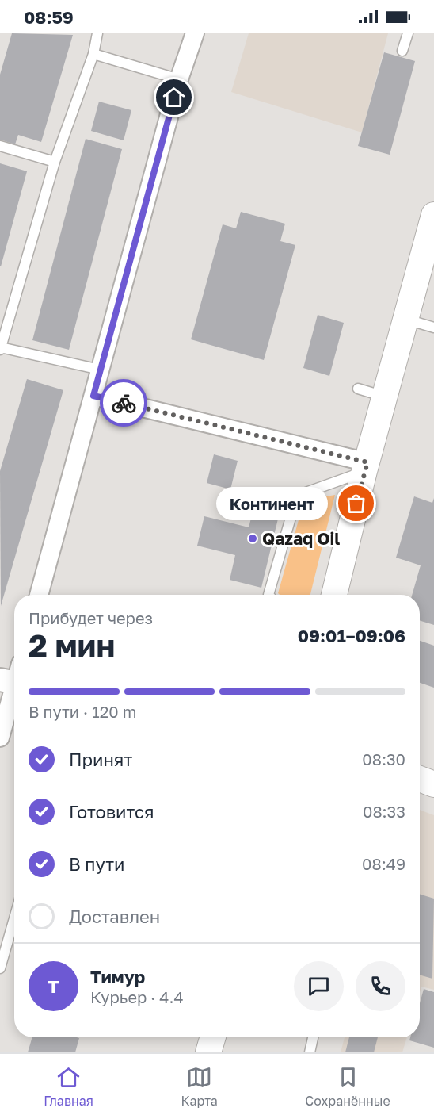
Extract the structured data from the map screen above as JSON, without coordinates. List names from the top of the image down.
{
  "places": ["Континент", "Qazaq Oil"],
  "page": {
    "status": "08:59",
    "bubble": "Континент",
    "heading": ["2 мин", "Прибудет через", "09:01–09:06"],
    "panel": ["Тимур", "Курьер · 4.4"],
    "bar": "В пути · 120 m",
    "list": [
      ["Принят", "08:30"],
      ["Готовится", "08:33"],
      ["В пути", "08:49"],
      "Доставлен"
    ],
    "round": "Т",
    "tabs": ["Главная", "Карта", "Сохранённые"]
  }
}
